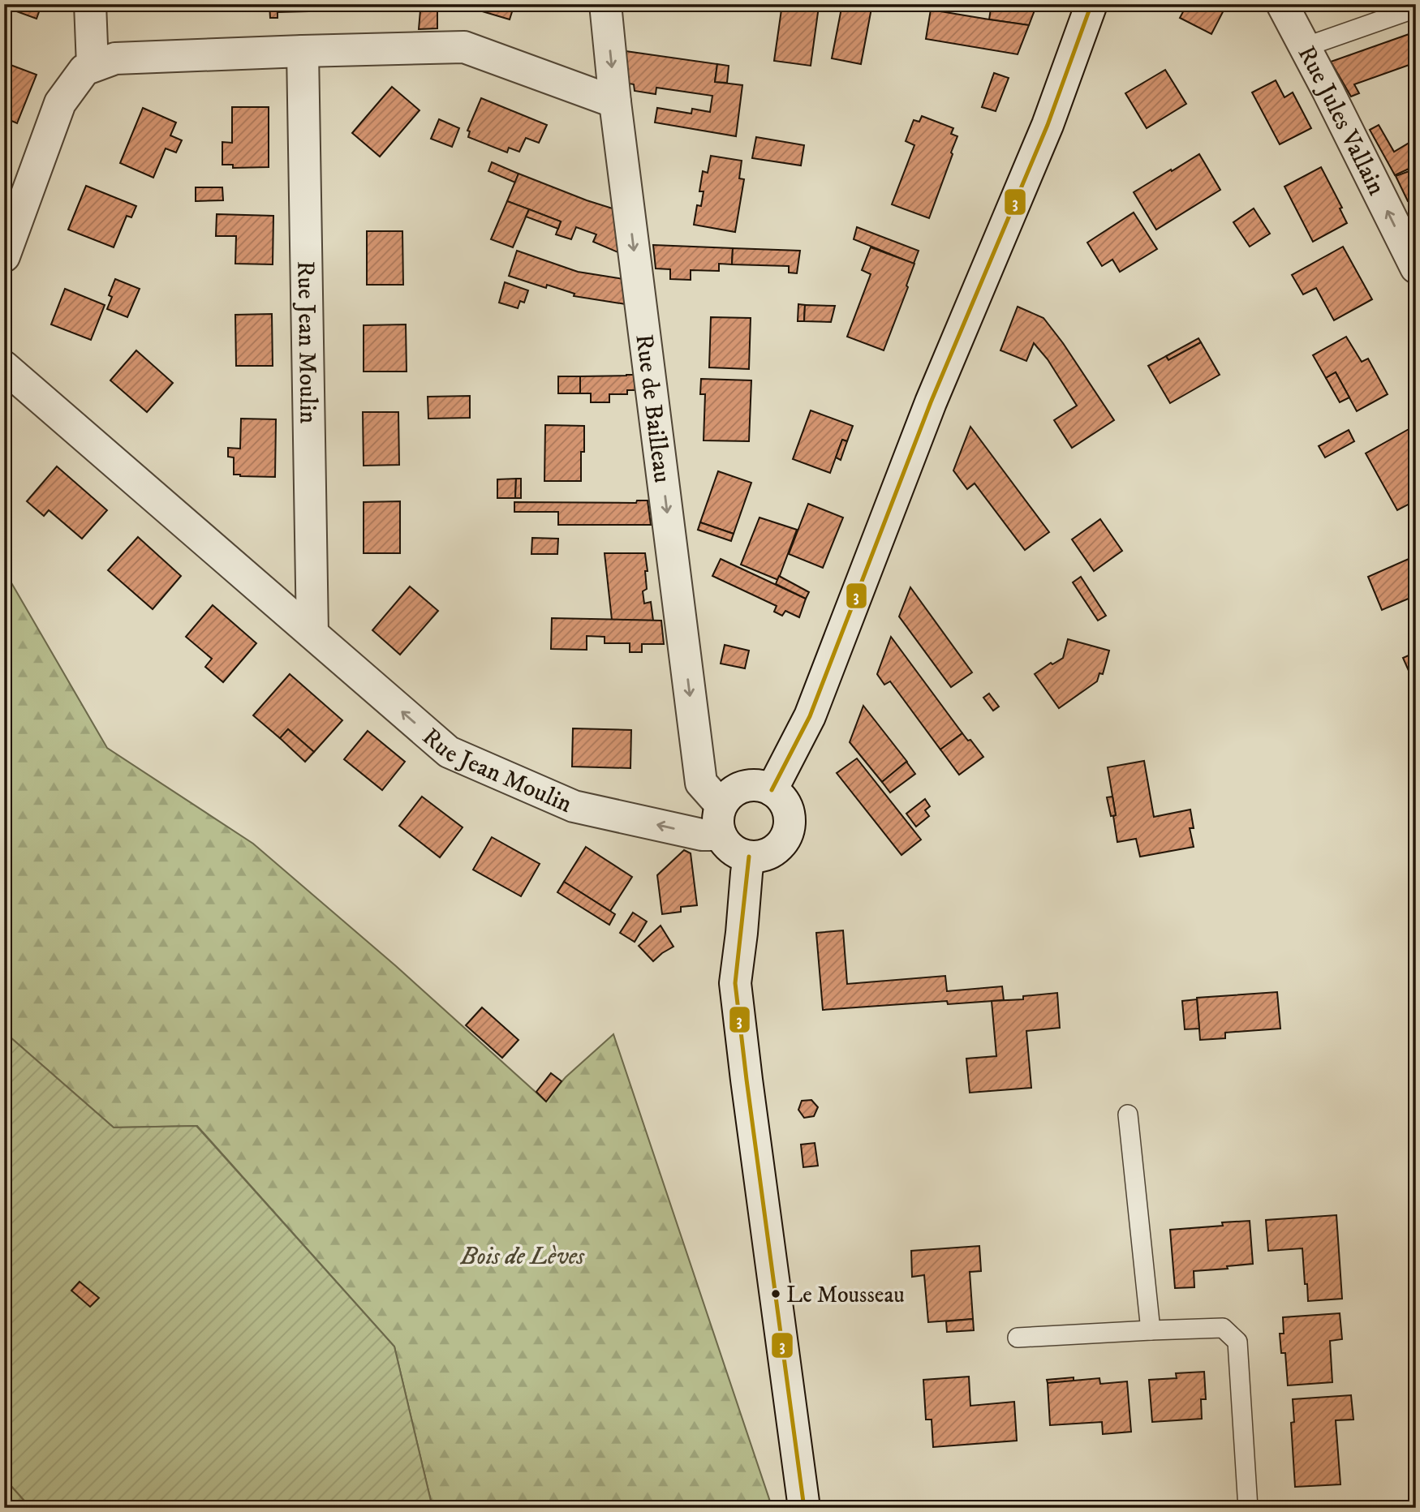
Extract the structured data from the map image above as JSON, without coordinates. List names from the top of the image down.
{
  "streets": {
    "street": ["Rue Jules Vallain", "Rue Jean Moulin", "Rue de Bailleau"]
  },
  "crossings": [
    ["Rue Jean Moulin", "Rue de Bailleau"]
  ],
  "one_way": ["Rue Jules Vallain", "Rue de Bailleau"],
  "parks": ["Bois de Lèves"],
  "places": ["Le Mousseau"],
  "lines": ["transit line 3"]
}
